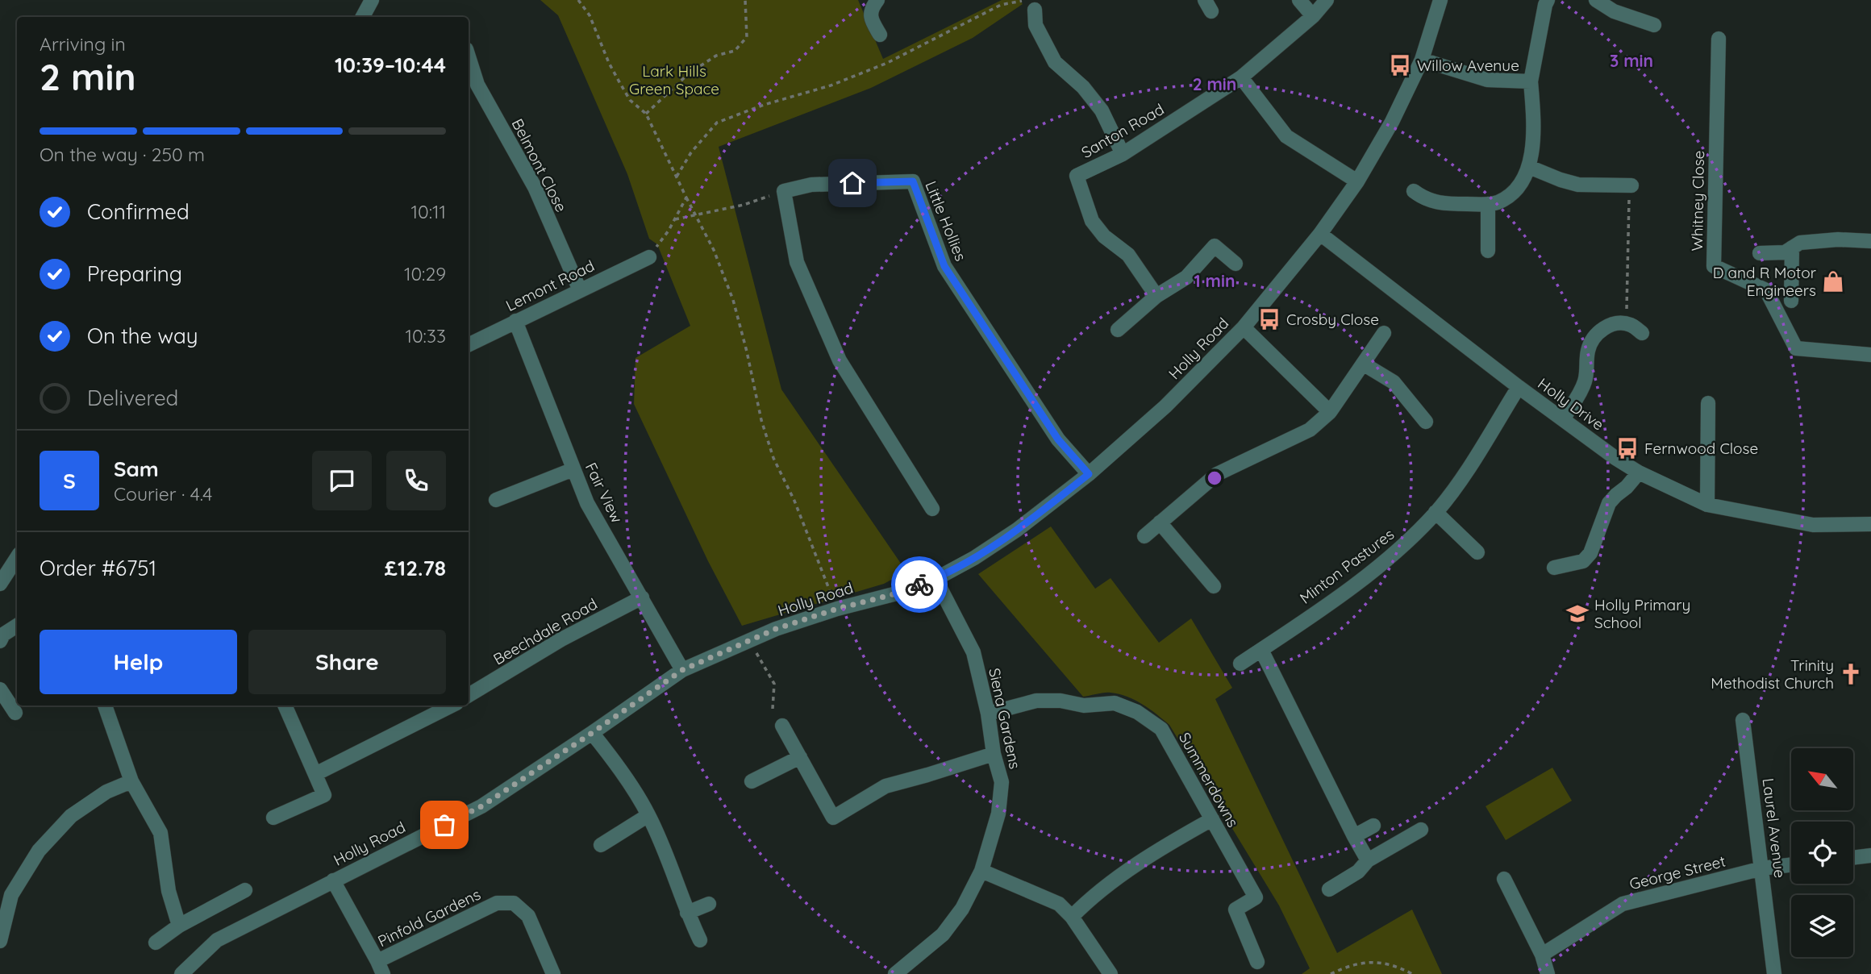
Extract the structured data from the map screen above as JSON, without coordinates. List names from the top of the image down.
{
  "streets": {
    "street": [
      "Santon Road",
      "Belmont Close",
      "Whitney Close",
      "Little Hollies",
      "Lemont Road",
      "Holly Road",
      "Holly Drive",
      "Fair View",
      "Minton Pastures",
      "Beechdale Road",
      "Siena Gardens",
      "Summerdowns",
      "Laurel Avenue",
      "George Street",
      "Pinfold Gardens"
    ]
  },
  "crossings": [
    ["Belmont Close", "Lemont Road"],
    ["Little Hollies", "Holly Road"],
    ["Lemont Road", "Fair View"],
    ["Holly Road", "Holly Drive"],
    ["Holly Road", "Fair View"],
    ["Holly Road", "Siena Gardens"],
    ["Holly Drive", "Minton Pastures"],
    ["Fair View", "Beechdale Road"],
    ["Siena Gardens", "Summerdowns"],
    ["Laurel Avenue", "George Street"]
  ],
  "parks": ["Lark Hills Green Space"],
  "places": {
    "bus stop": ["Willow Avenue", "Crosby Close", "Fernwood Close"],
    "shop": ["D and R Motor Engineers"],
    "school or university": ["Holly Primary School"],
    "church": ["Trinity Methodist Church"]
  },
  "north": "top left",
  "page": {
    "heading": ["2 min", "Arriving in", "10:39–10:44"],
    "panel": [
      "Sam",
      "Courier · 4.4",
      "Order #6751",
      "£12.78"
    ],
    "bar": "On the way · 250 m",
    "list": [
      ["Confirmed", "10:11"],
      ["Preparing", "10:29"],
      ["On the way", "10:33"],
      "Delivered"
    ],
    "round": "S",
    "buttons": ["Help", "Share"]
  },
  "rings": ["3 min", "2 min", "1 min"]
}
